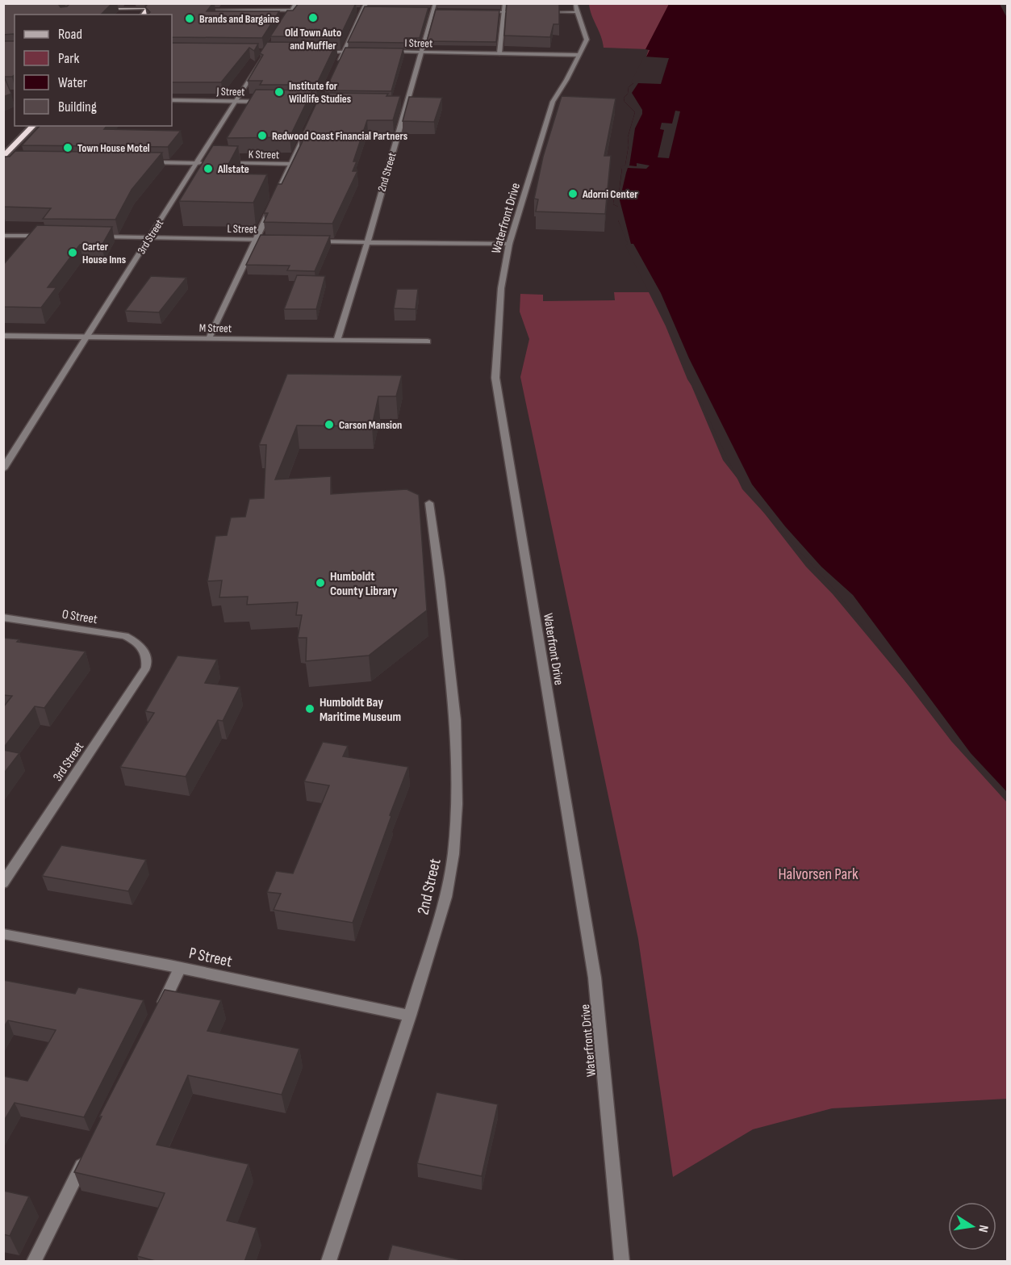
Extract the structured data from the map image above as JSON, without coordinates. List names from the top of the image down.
{
  "streets": {
    "street": [
      "I Street",
      "J Street",
      "K Street",
      "2nd Street",
      "Waterfront Drive",
      "L Street",
      "3rd Street",
      "M Street",
      "O Street",
      "P Street"
    ]
  },
  "crossings": [
    ["I Street", "2nd Street"],
    ["I Street", "Waterfront Drive"],
    ["J Street", "3rd Street"],
    ["2nd Street", "M Street"],
    ["2nd Street", "P Street"],
    ["L Street", "3rd Street"],
    ["3rd Street", "M Street"],
    ["3rd Street", "O Street"]
  ],
  "parks": ["Halvorsen Park"],
  "places": [
    "Old Town Auto and Muffler",
    "Brands and Bargains",
    "Institute for Wildlife Studies",
    "Redwood Coast Financial Partners",
    "Town House Motel",
    "Allstate",
    "Adorni Center",
    "Carter House Inns",
    "Carson Mansion",
    "Humboldt County Library",
    "Humboldt Bay Maritime Museum"
  ],
  "legend": [
    "Road",
    "Park",
    "Water",
    "Building"
  ],
  "north": "right"
}
